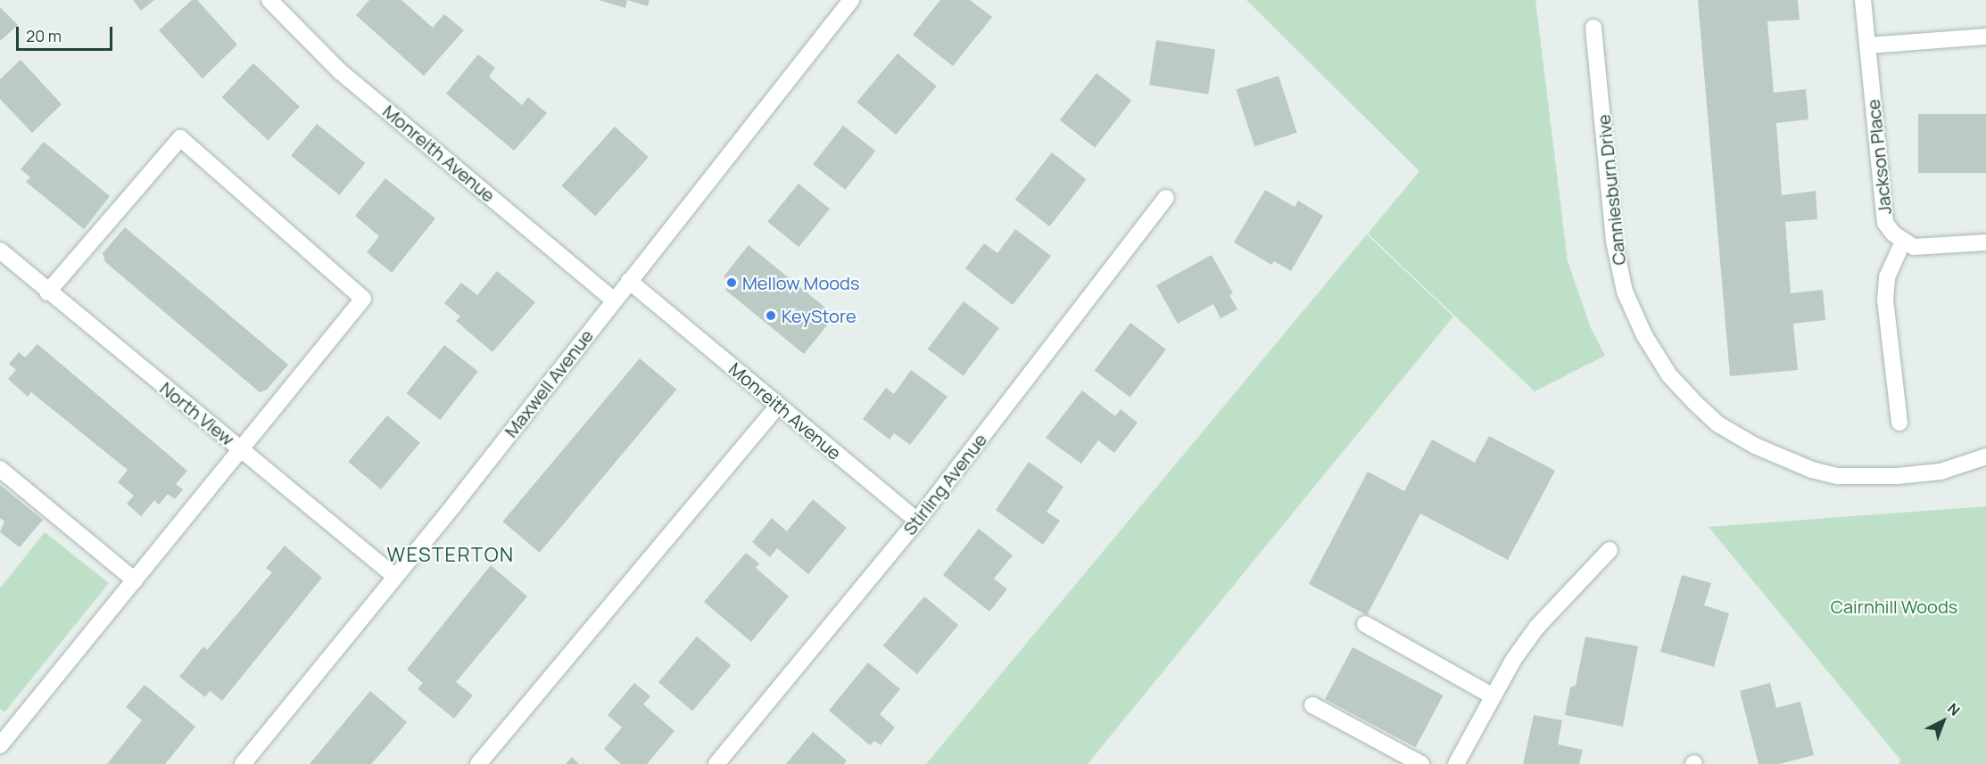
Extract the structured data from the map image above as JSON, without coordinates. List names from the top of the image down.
{
  "streets": {
    "street": [
      "Monreith Avenue",
      "Jackson Place",
      "Canniesburn Drive",
      "Maxwell Avenue",
      "North View",
      "Stirling Avenue"
    ]
  },
  "crossings": [
    ["Monreith Avenue", "Maxwell Avenue"],
    ["Monreith Avenue", "Stirling Avenue"],
    ["Maxwell Avenue", "North View"]
  ],
  "districts": ["WESTERTON"],
  "parks": ["Cairnhill Woods"],
  "places": ["Mellow Moods", "KeyStore"],
  "scale_bar": "20 m",
  "north": "top right"
}
